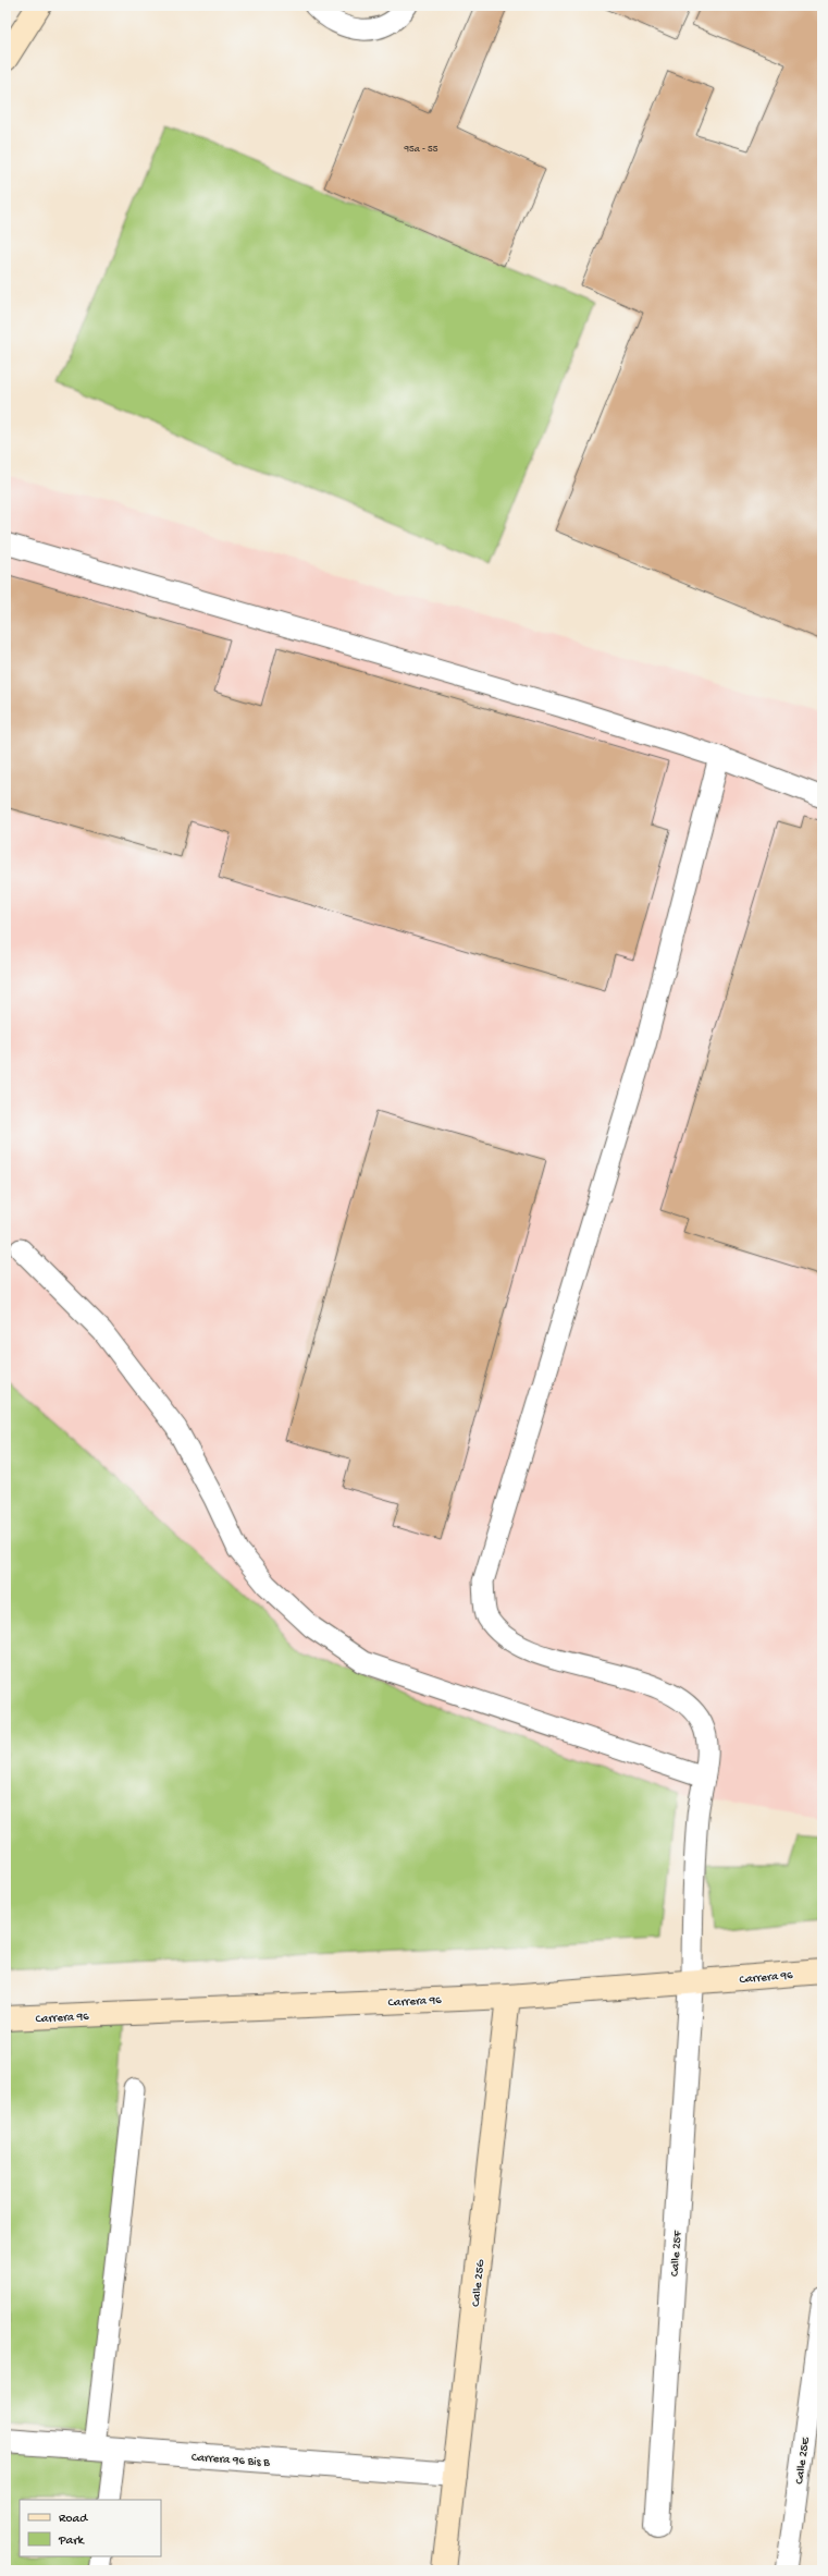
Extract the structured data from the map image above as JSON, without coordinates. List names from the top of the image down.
{
  "streets": {
    "street": [
      "Carrera 96",
      "Calle 25F",
      "Calle 25G",
      "Carrera 96 Bis B"
    ],
    "lane": ["Calle 25E"]
  },
  "crossings": [
    ["Carrera 96", "Calle 25F"],
    ["Carrera 96", "Calle 25G"],
    ["Calle 25G", "Carrera 96 Bis B"]
  ],
  "house_numbers": ["95a - 55"],
  "legend": ["Road", "Park"]
}
